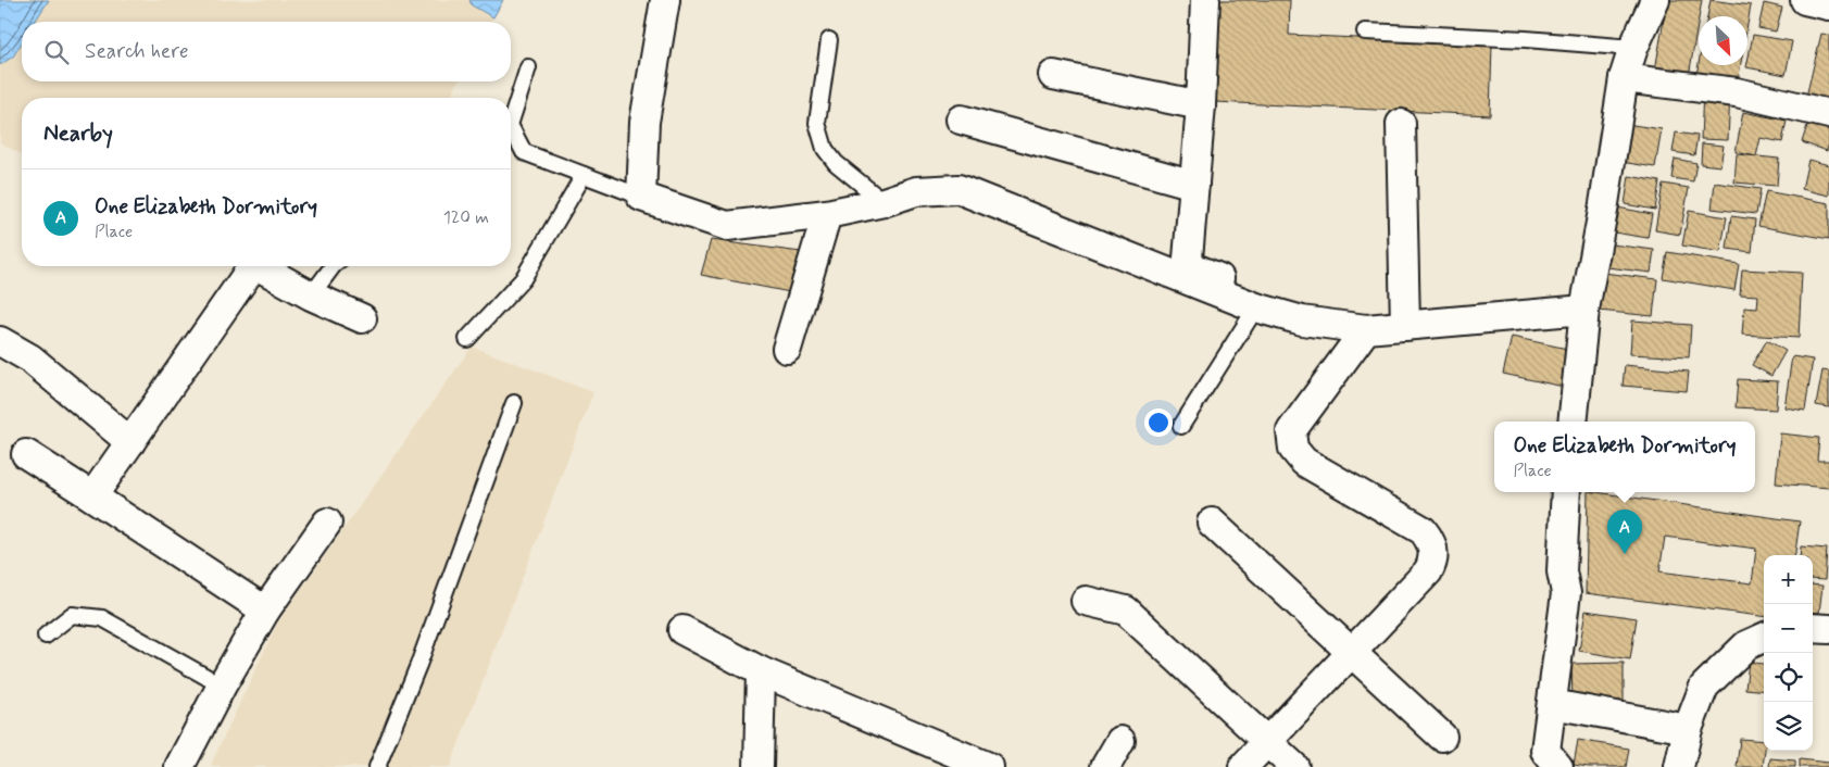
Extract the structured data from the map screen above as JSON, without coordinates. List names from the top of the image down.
{
  "north": "bottom right",
  "page": {
    "search": "Search here",
    "heading": "Nearby",
    "list": [
      {
        "mark": "A",
        "name": "One Elizabeth Dormitory",
        "note": "Place",
        "value": "120 m"
      }
    ],
    "popup": ["One Elizabeth Dormitory", "Place"],
    "pins": "A",
    "map_buttons": ["+", "−"]
  }
}
